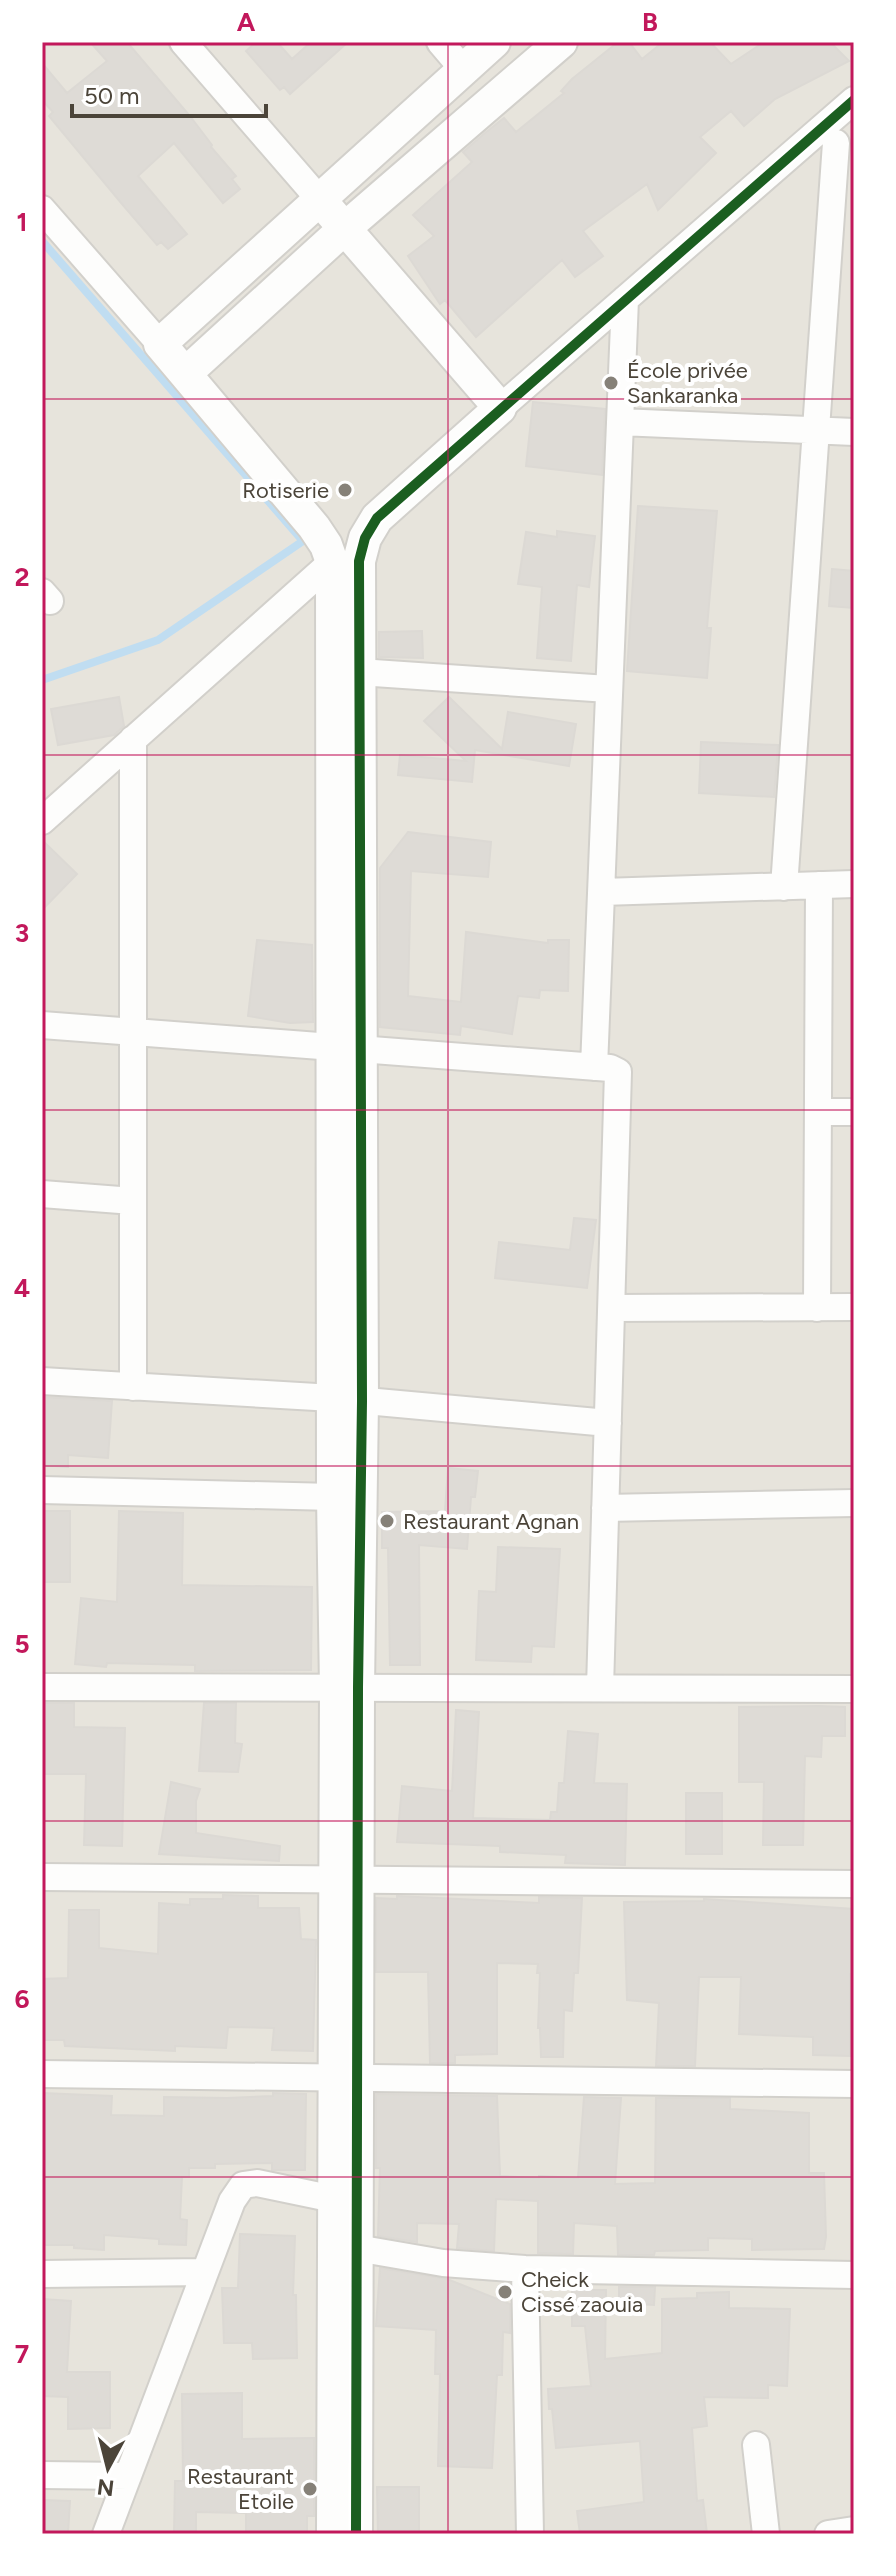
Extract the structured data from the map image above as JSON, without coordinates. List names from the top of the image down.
{
  "places": [
    "École privée Sankaranka",
    "Rotiserie",
    "Restaurant Agnan",
    "Cheick Cissé zaouia",
    "Restaurant Etoile"
  ],
  "scale_bar": "50 m",
  "north": "bottom",
  "grid": {
    "columns": ["A", "B"],
    "rows": [
      "1",
      "2",
      "3",
      "4",
      "5",
      "6",
      "7"
    ]
  }
}
